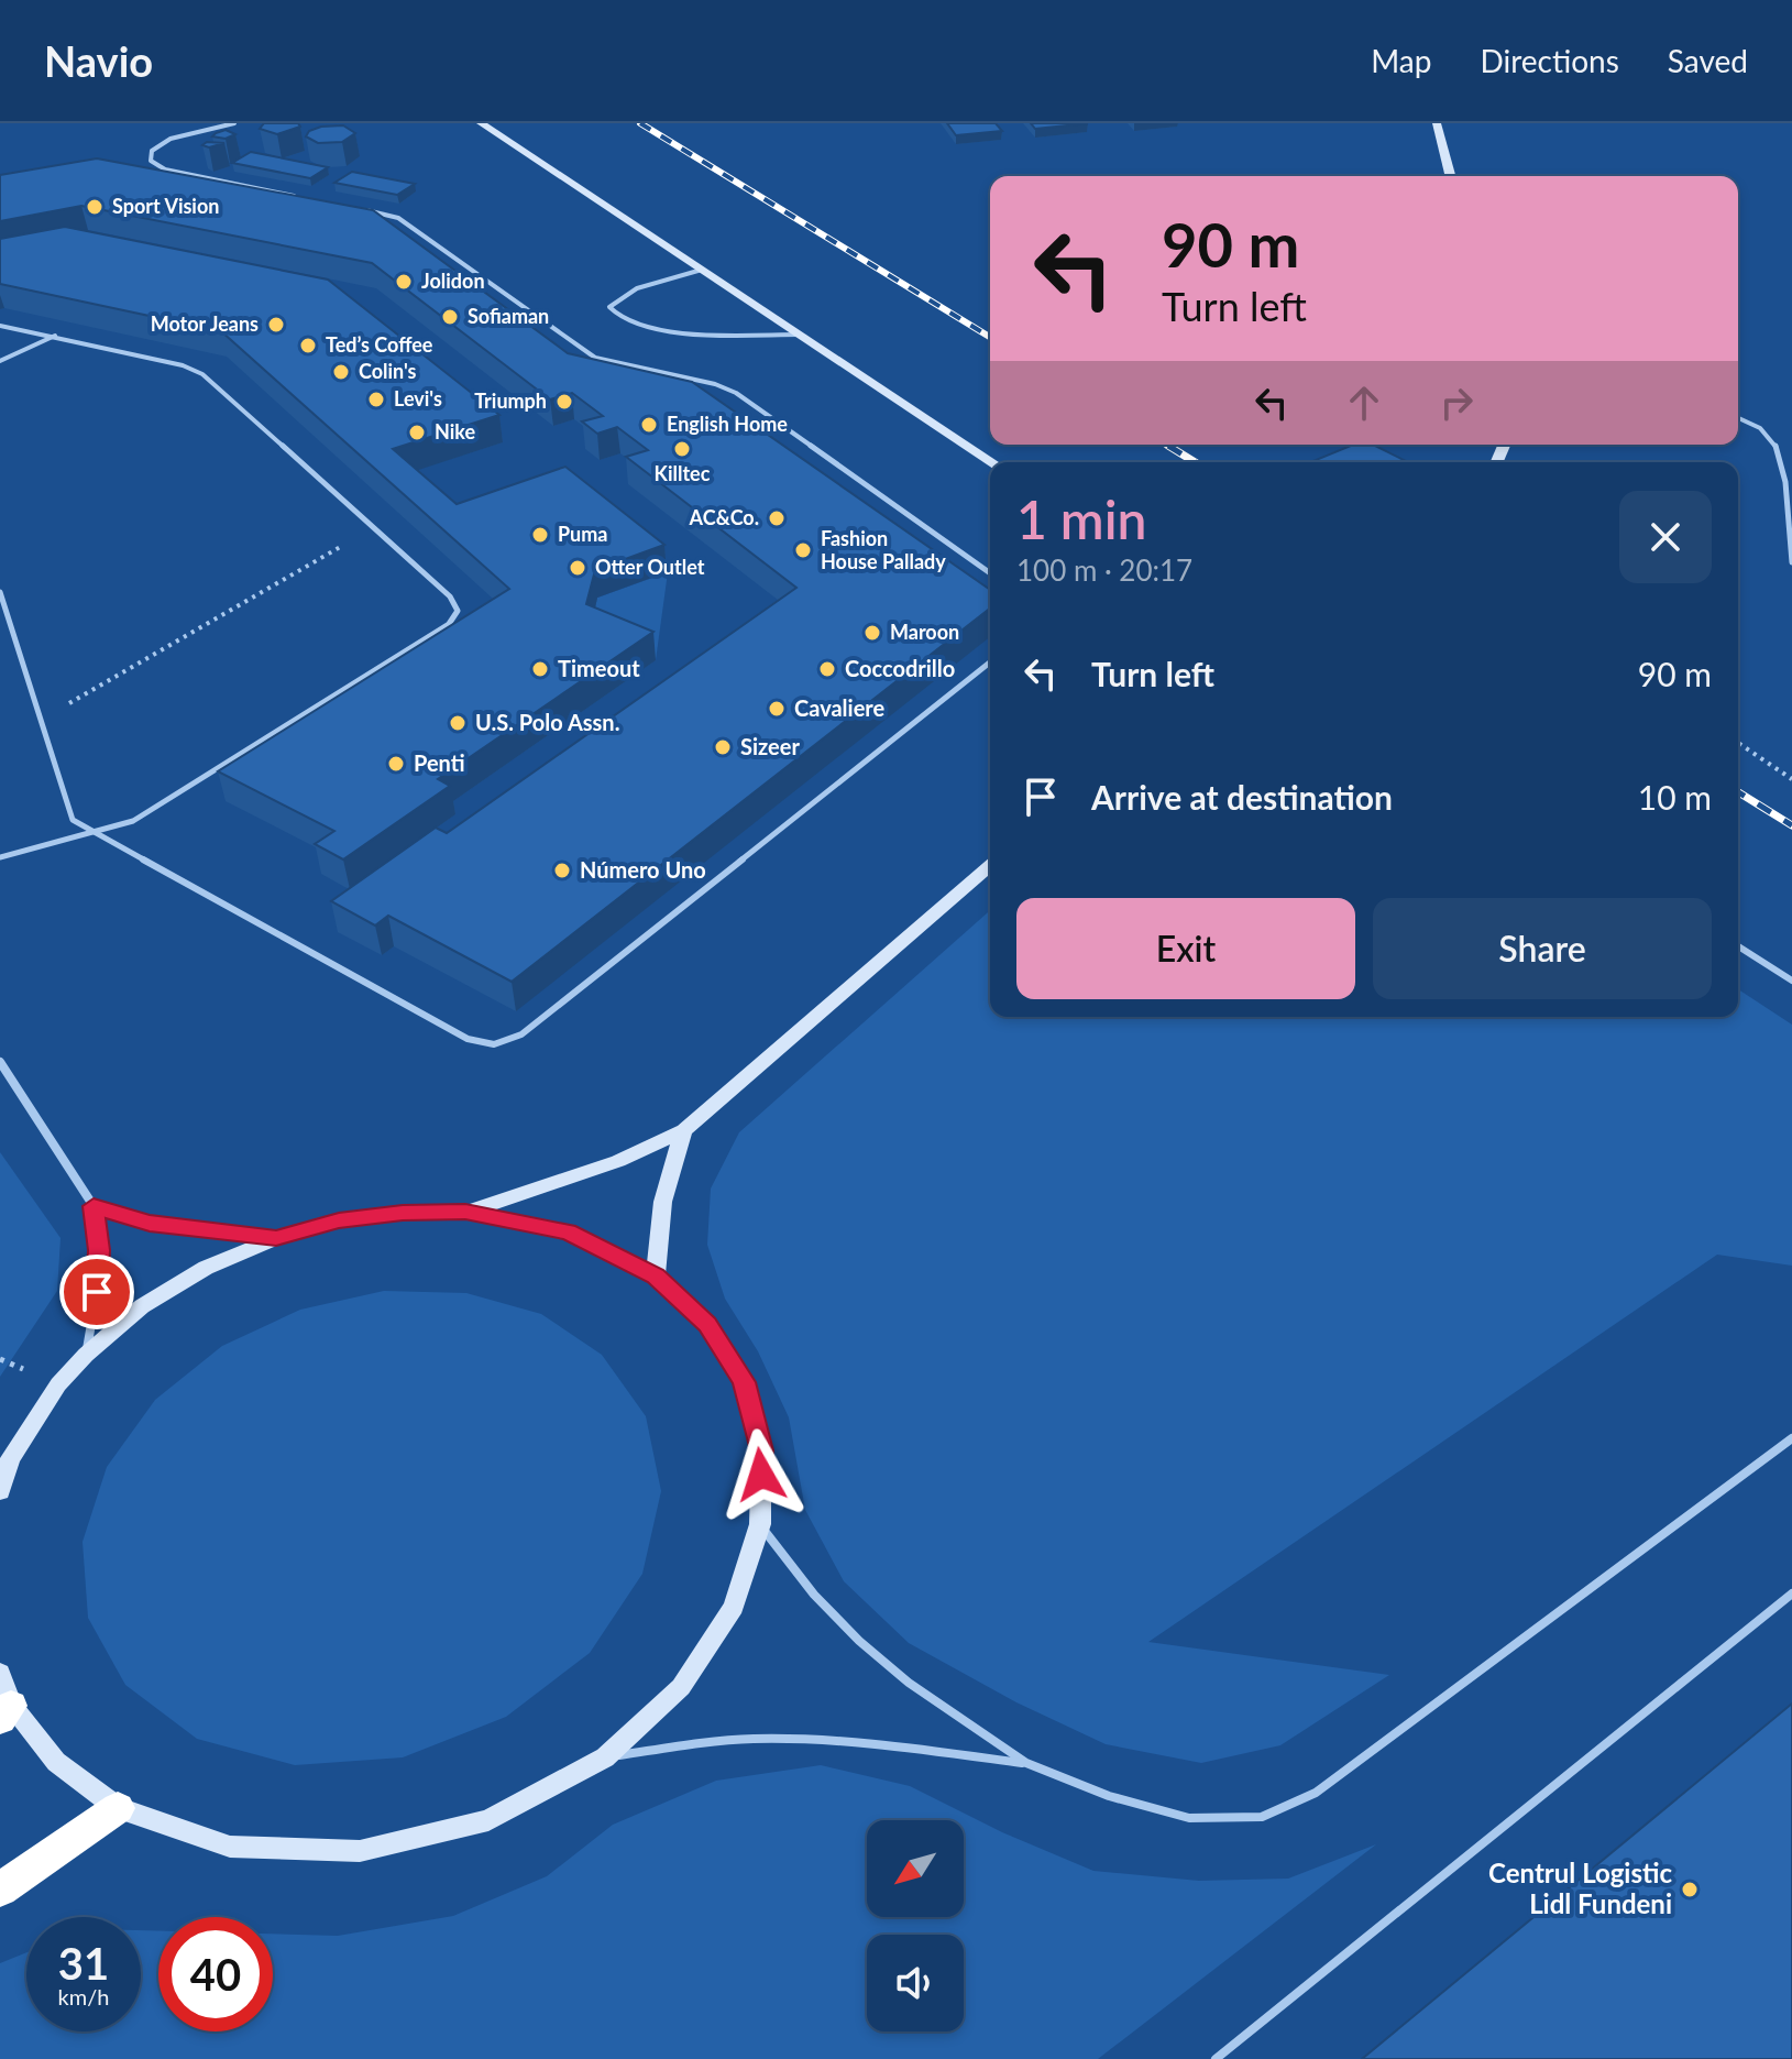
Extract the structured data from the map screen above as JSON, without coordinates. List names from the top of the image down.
{
  "places": [
    "Sport Vision",
    "Jolidon",
    "Sofiaman",
    "Motor Jeans",
    "Ted’s Coffee",
    "Colin's",
    "Levi's",
    "Triumph",
    "English Home",
    "Nike",
    "Killtec",
    "AC&Co.",
    "Puma",
    "Fashion House Pallady",
    "Otter Outlet",
    "Maroon",
    "Timeout",
    "Coccodrillo",
    "Cavaliere",
    "U.S. Polo Assn.",
    "Sizeer",
    "Penti",
    "Número Uno",
    "Centrul Logistic Lidl Fundeni"
  ],
  "north": "bottom left",
  "page": {
    "header": "Navio",
    "nav": ["Map", "Directions", "Saved"],
    "turn": ["90 m", "Turn left"],
    "heading": ["1 min", "100 m · 20:17"],
    "list": [
      {
        "name": "Turn left",
        "value": "90 m"
      },
      {
        "name": "Arrive at destination",
        "value": "10 m"
      }
    ],
    "buttons": ["Exit", "Share"],
    "speed": "31 km/h",
    "limit": "40"
  }
}
